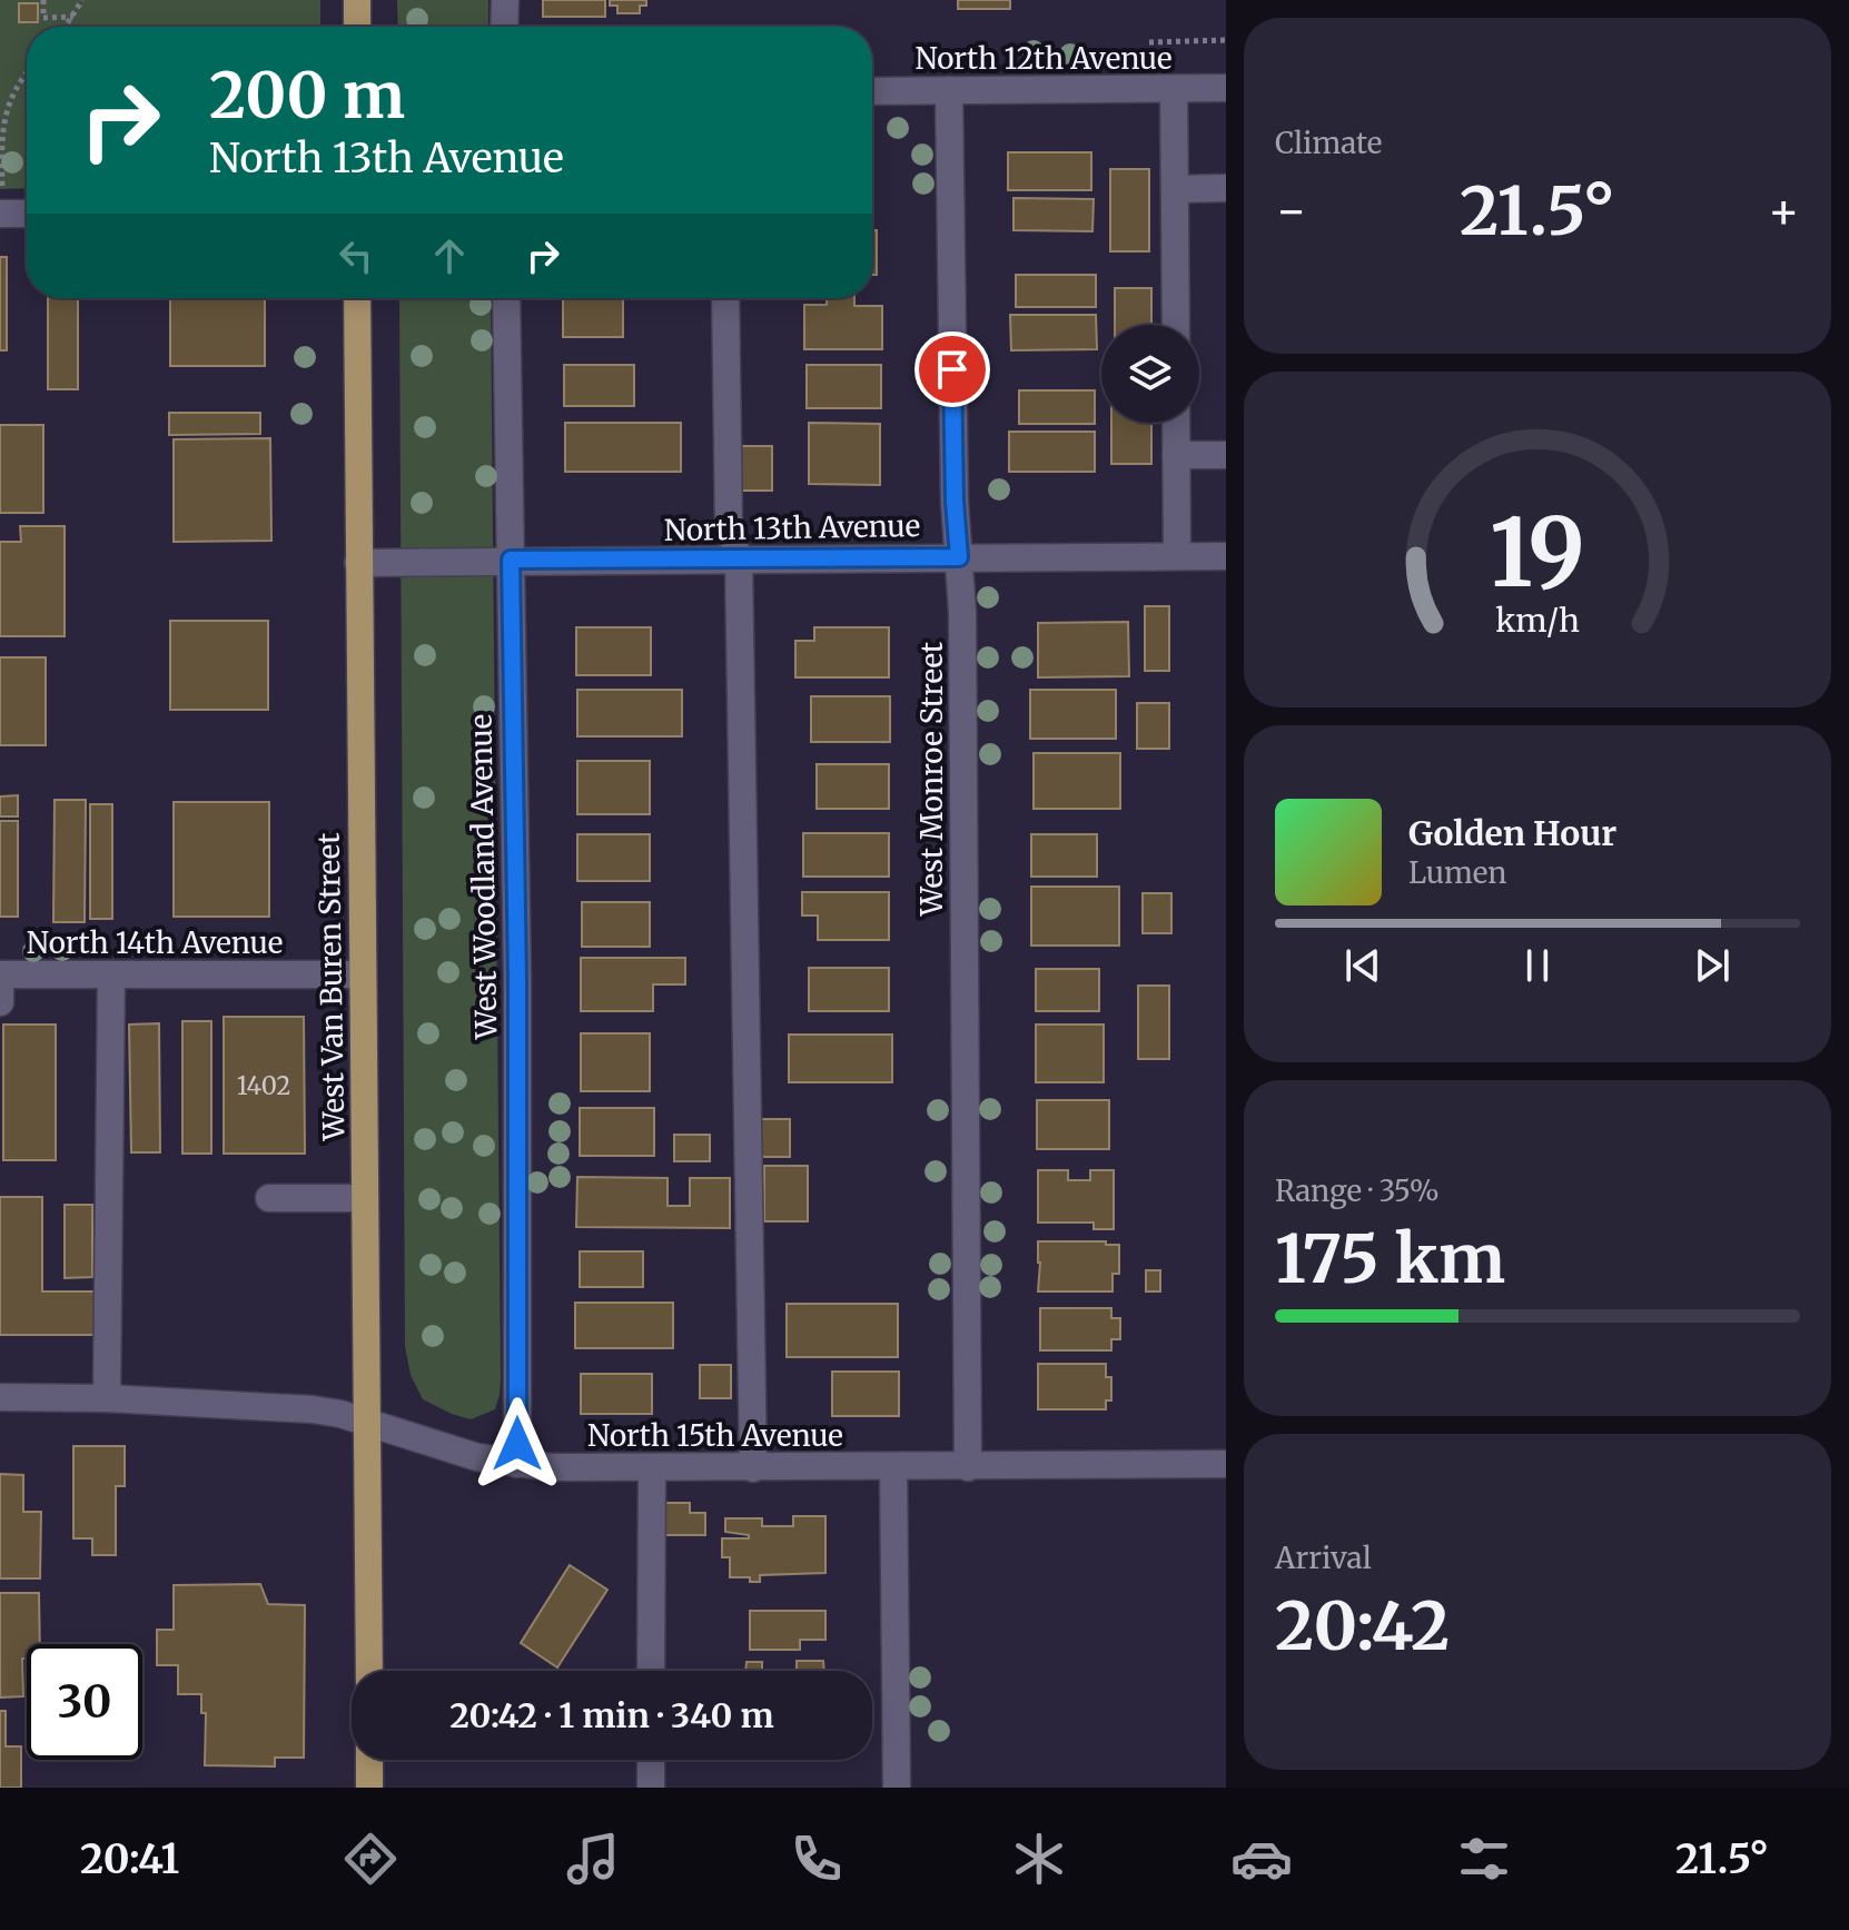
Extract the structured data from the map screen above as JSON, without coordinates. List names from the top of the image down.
{
  "streets": {
    "main road": ["West Van Buren Street"],
    "street": [
      "North 12th Avenue",
      "North 13th Avenue",
      "West Monroe Street",
      "West Woodland Avenue",
      "North 14th Avenue",
      "North 15th Avenue"
    ]
  },
  "crossings": [
    ["North 12th Avenue", "West Monroe Street"],
    ["North 13th Avenue", "West Monroe Street"],
    ["North 13th Avenue", "West Woodland Avenue"],
    ["North 13th Avenue", "West Van Buren Street"],
    ["West Monroe Street", "North 15th Avenue"],
    ["West Woodland Avenue", "North 15th Avenue"],
    ["North 14th Avenue", "West Van Buren Street"],
    ["West Van Buren Street", "North 15th Avenue"]
  ],
  "house_numbers": ["1402"],
  "page": {
    "tile": [
      "Climate",
      ["Range · 35%", "175 km"],
      ["Arrival", "20:42"]
    ],
    "turn": ["200 m", "North 13th Avenue"],
    "heat": ["−", "21.5°", "+"],
    "song": ["Golden Hour", "Lumen"],
    "limit": "30",
    "trip": "20:42 · 1 min · 340 m",
    "tabs": ["20:41", "21.5°"],
    "gauge": ["19", "km/h"]
  }
}
